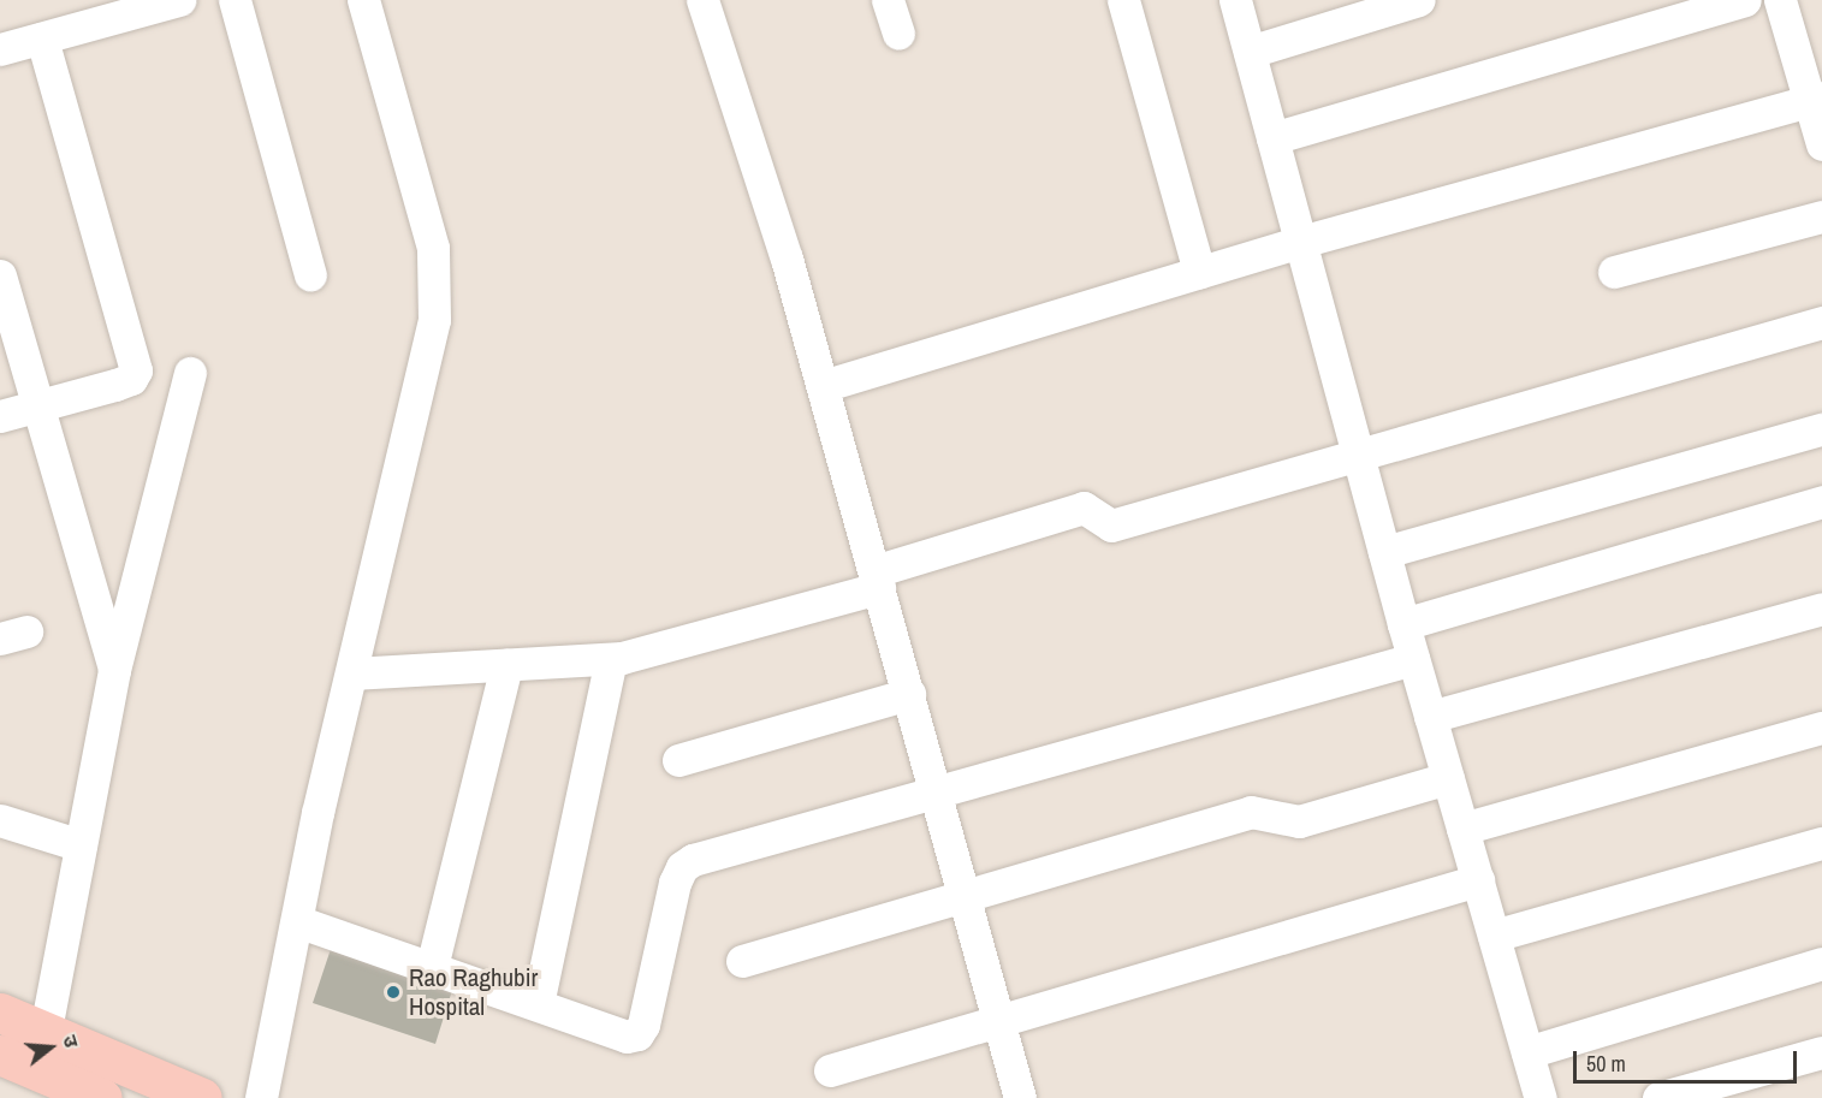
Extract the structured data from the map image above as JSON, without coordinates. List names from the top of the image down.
{
  "places": ["Rao Raghubir Hospital"],
  "scale_bar": "50 m",
  "north": "right"
}
